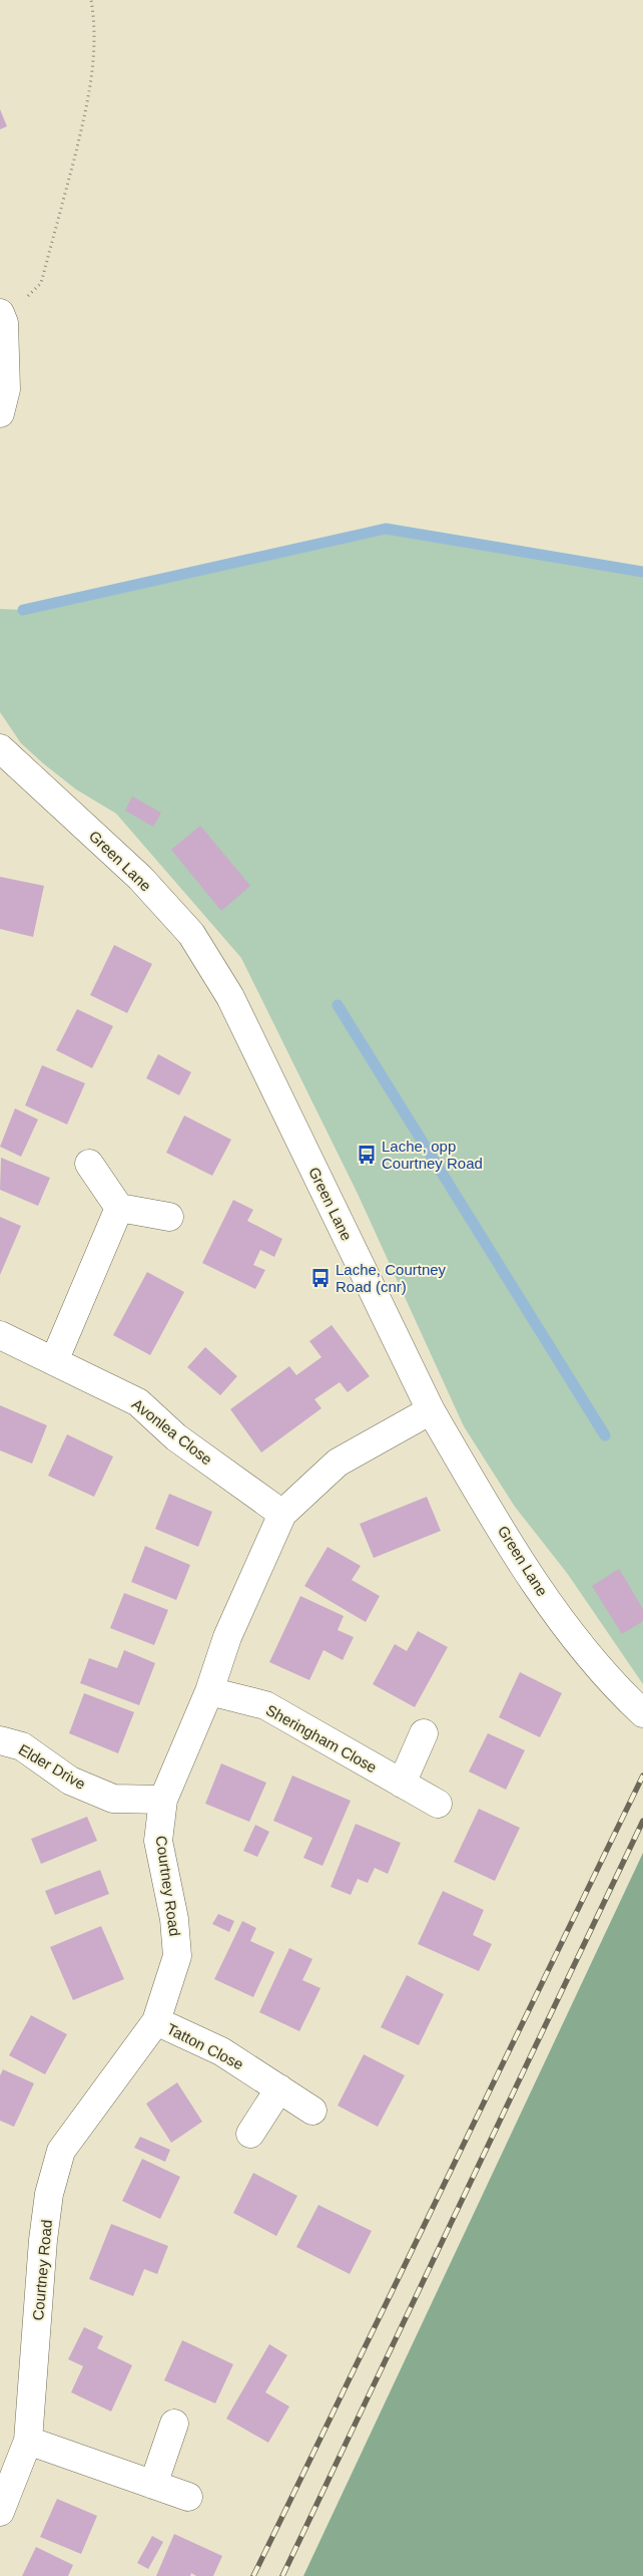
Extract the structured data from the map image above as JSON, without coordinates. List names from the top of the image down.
{
  "streets": {
    "street": [
      "Green Lane",
      "Avonlea Close",
      "Sheringham Close",
      "Elder Drive",
      "Courtney Road",
      "Tatton Close"
    ]
  },
  "crossings": [
    ["Green Lane", "Courtney Road"],
    ["Avonlea Close", "Courtney Road"],
    ["Sheringham Close", "Courtney Road"],
    ["Elder Drive", "Courtney Road"],
    ["Courtney Road", "Tatton Close"]
  ],
  "places": {
    "bus stop": ["Lache, opp Courtney Road", "Lache, Courtney Road (cnr)"]
  }
}
